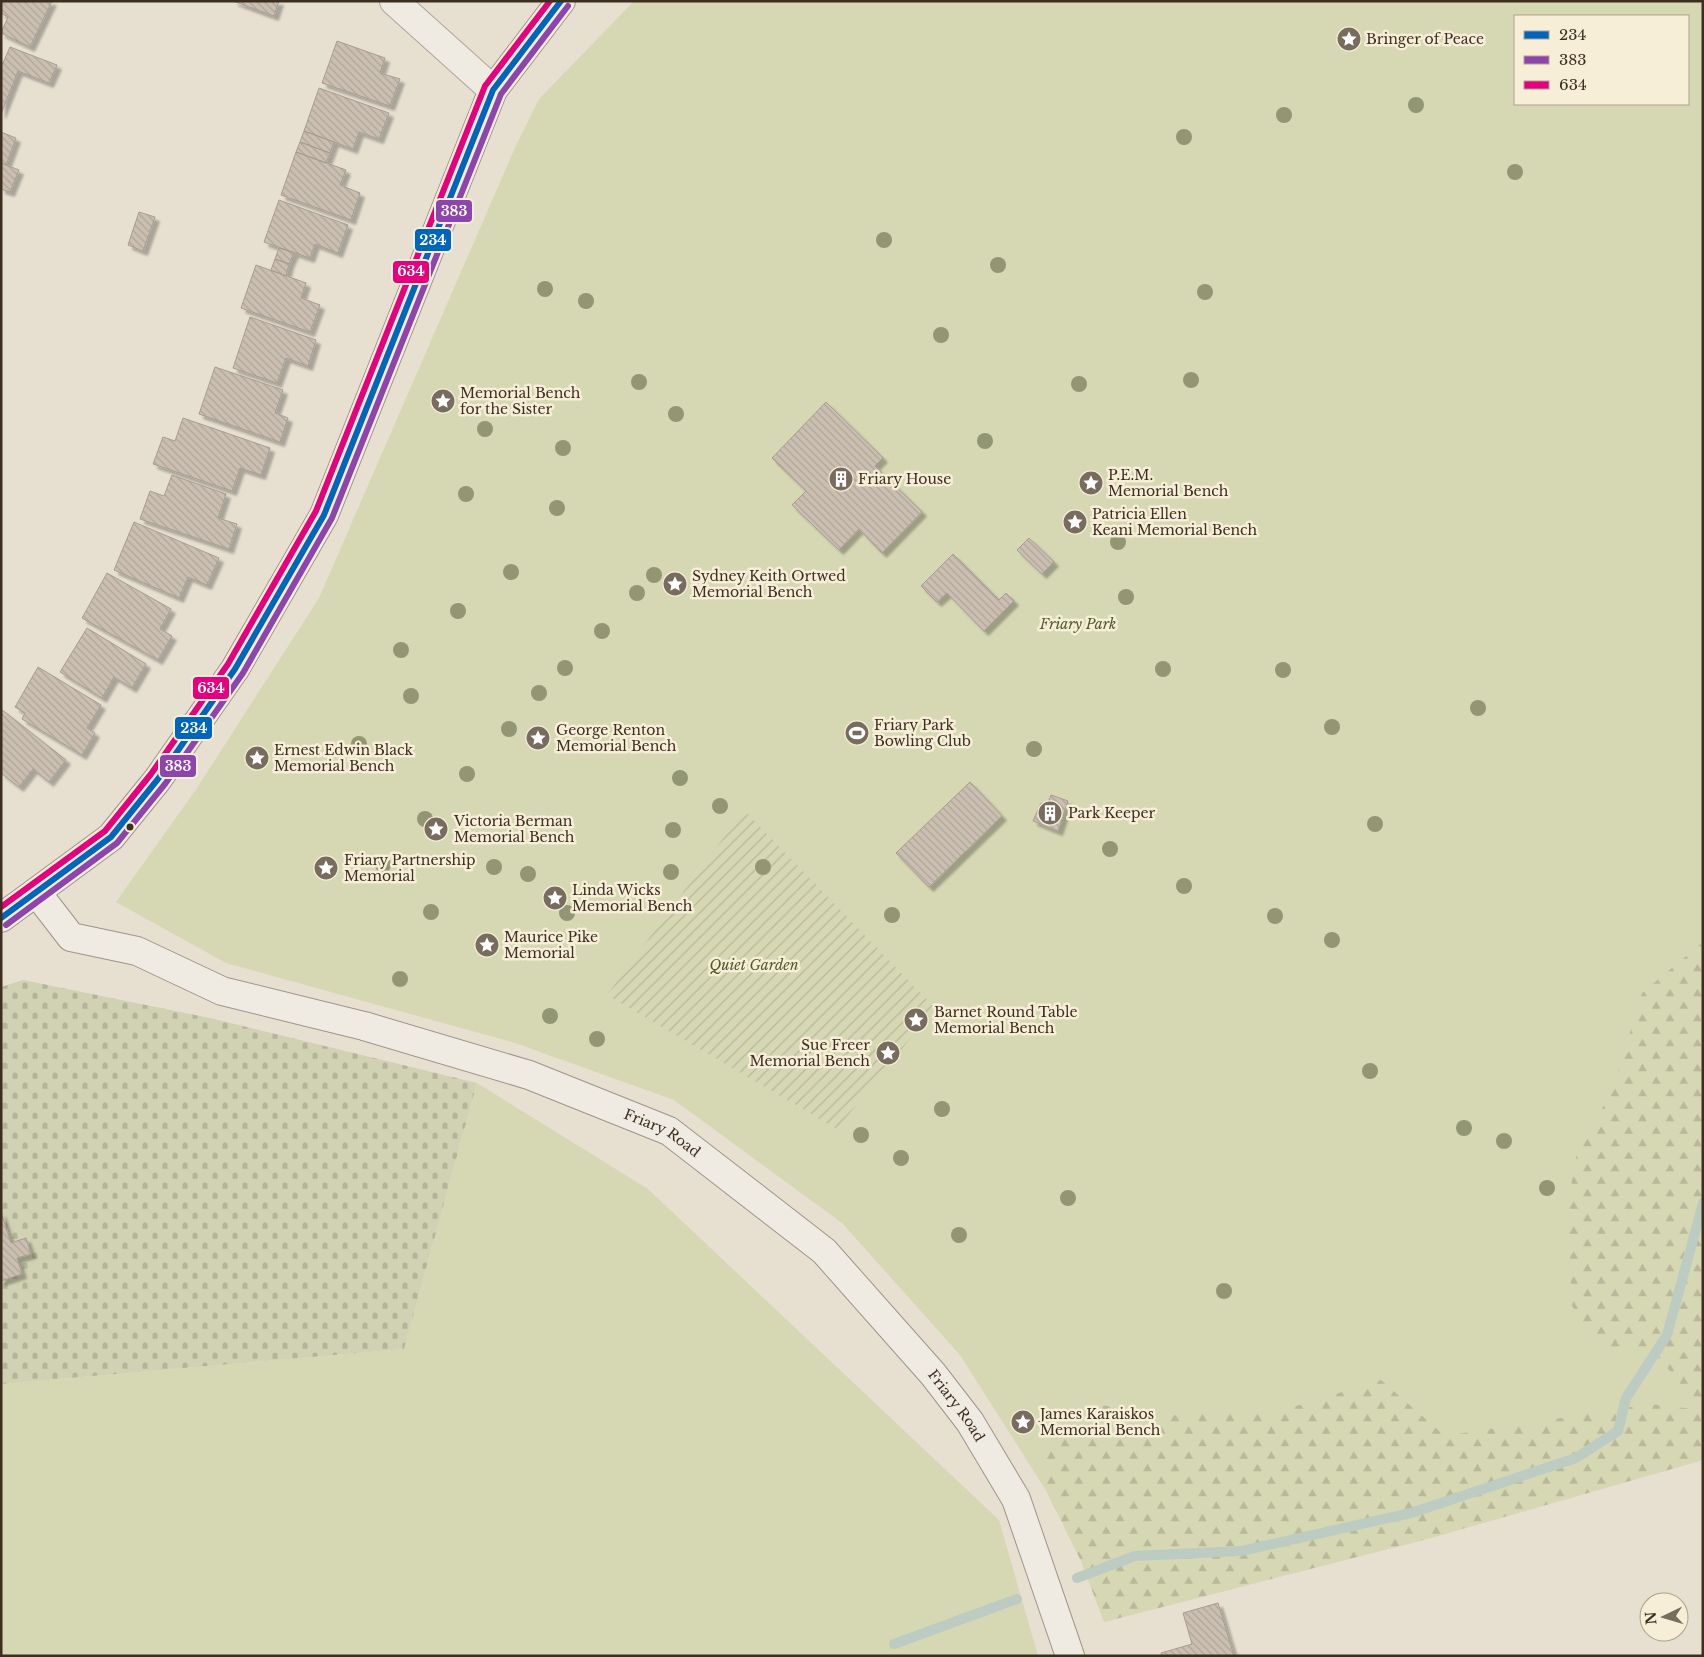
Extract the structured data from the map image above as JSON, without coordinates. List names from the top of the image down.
{
  "streets": {
    "street": ["Friary Road"]
  },
  "parks": ["Friary Park", "Quiet Garden"],
  "places": {
    "place": [
      "Bringer of Peace",
      "Memorial Bench for the Sister",
      "P.E.M. Memorial Bench",
      "Patricia Ellen Keani Memorial Bench",
      "Sydney Keith Ortwed Memorial Bench",
      "George Renton Memorial Bench",
      "Ernest Edwin Black Memorial Bench",
      "Victoria Berman Memorial Bench",
      "Friary Partnership Memorial",
      "Linda Wicks Memorial Bench",
      "Maurice Pike Memorial",
      "Barnet Round Table Memorial Bench",
      "Sue Freer Memorial Bench",
      "James Karaiskos Memorial Bench"
    ],
    "building": ["Friary House", "Park Keeper"],
    "sports": ["Friary Park Bowling Club"]
  },
  "lines": ["transit line 234", "transit line 634", "transit line 383"],
  "legend": ["234", "383", "634"],
  "north": "left"
}
